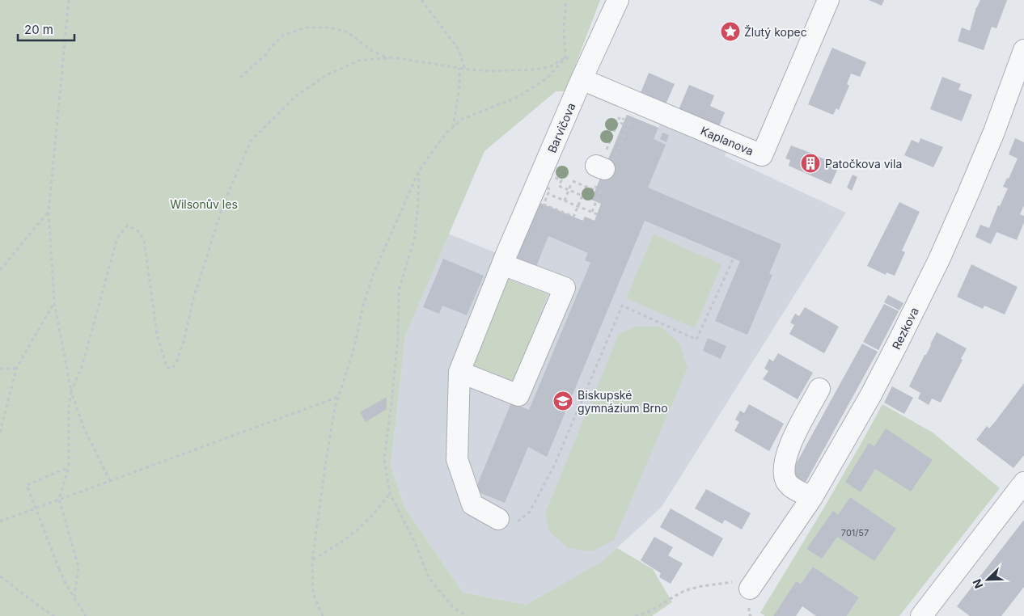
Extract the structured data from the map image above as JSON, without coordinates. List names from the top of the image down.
{
  "streets": {
    "street": ["Barvičova", "Kaplanova", "Rezkova"]
  },
  "crossings": [
    ["Barvičova", "Kaplanova"]
  ],
  "parks": ["Wilsonův les"],
  "places": {
    "place": ["Žlutý kopec"],
    "building": ["Patočkova vila"],
    "school or university": ["Biskupské gymnázium Brno"]
  },
  "house_numbers": ["701/57"],
  "scale_bar": "20 m",
  "north": "bottom left"
}
